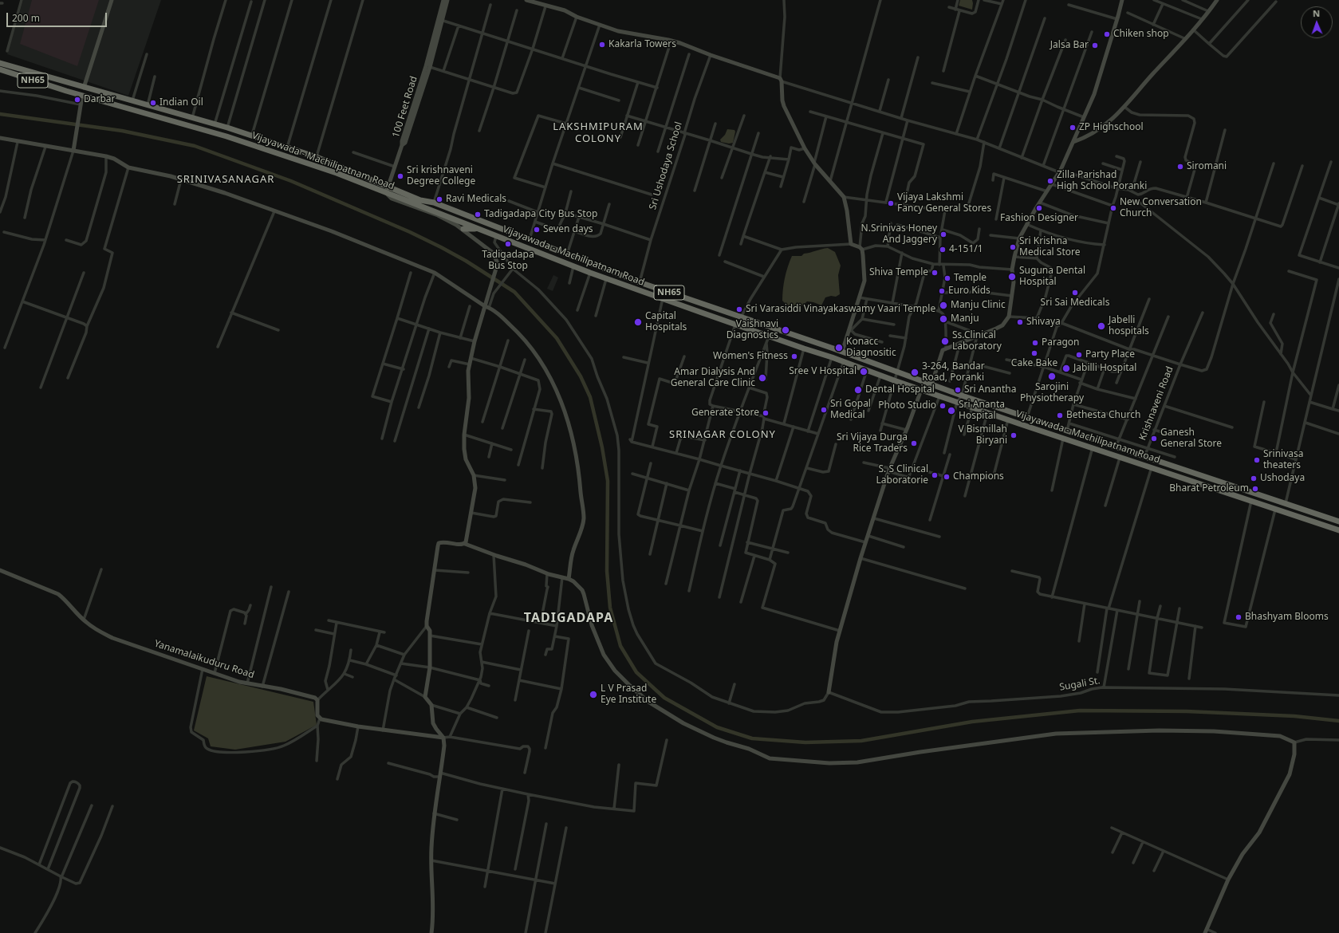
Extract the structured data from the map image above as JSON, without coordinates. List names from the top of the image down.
{
  "streets": {
    "highway": ["NH65", "Vijayawada - Machilipatnam Road"],
    "street": [
      "100 Feet Road",
      "Sri Ushodaya School",
      "Krishnaveni Road",
      "Yanamalaikuduru Road",
      "Sugali St."
    ]
  },
  "crossings": [
    ["Vijayawada - Machilipatnam Road", "Sri Ushodaya School"],
    ["Vijayawada - Machilipatnam Road", "Krishnaveni Road"]
  ],
  "districts": [
    "LAKSHMIPURAM COLONY",
    "SRINIVASANAGAR",
    "SRINAGAR COLONY",
    "TADIGADAPA"
  ],
  "places": [
    "Chiken shop",
    "Kakarla Towers",
    "Jalsa Bar",
    "Darbar",
    "Indian Oil",
    "ZP Highschool",
    "Siromani",
    "Sri krishnaveni Degree College",
    "Zilla Parishad High School Poranki",
    "Ravi Medicals",
    "Vijaya Lakshmi Fancy General Stores",
    "Fashion Designer",
    "New Conversation Church",
    "Tadigadapa City Bus Stop",
    "Seven days",
    "N.Srinivas Honey And Jaggery",
    "Tadigadapa Bus Stop",
    "Sri Krishna Medical Store",
    "4-151/1",
    "Shiva Temple",
    "Suguna Dental Hospital",
    "Temple",
    "Euro Kids",
    "Sri Sai Medicals",
    "Manju Clinic",
    "Sri Varasiddi Vinayakaswamy Vaari Temple",
    "Manju",
    "Capital Hospitals",
    "Shivaya",
    "Jabelli hospitals",
    "Vaishnavi Diagnostics",
    "Ss.Clinical Laboratory",
    "Paragon",
    "Konacc Diagnositic",
    "Cake Bake",
    "Party Place",
    "Women's Fitness",
    "Jabilli Hospital",
    "Sree V Hospital",
    "3-264, Bandar Road, Poranki",
    "Sarojini Physiotherapy",
    "Amar Dialysis And General Care Clinic",
    "Dental Hospital",
    "Sri Anantha",
    "Photo Studio",
    "Sri Gopal Medical",
    "Sri Ananta Hospital",
    "Generate Store",
    "Bethesta Church",
    "V Bismillah Biryani",
    "Ganesh General Store",
    "Sri Vijaya Durga Rice Traders",
    "Srinivasa theaters",
    "S. S Clinical Laboratorie",
    "Champions",
    "Ushodaya",
    "Bharat Petroleum",
    "Bhashyam Blooms",
    "L V Prasad Eye Institute"
  ],
  "scale_bar": "200 m",
  "north": "top"
}
